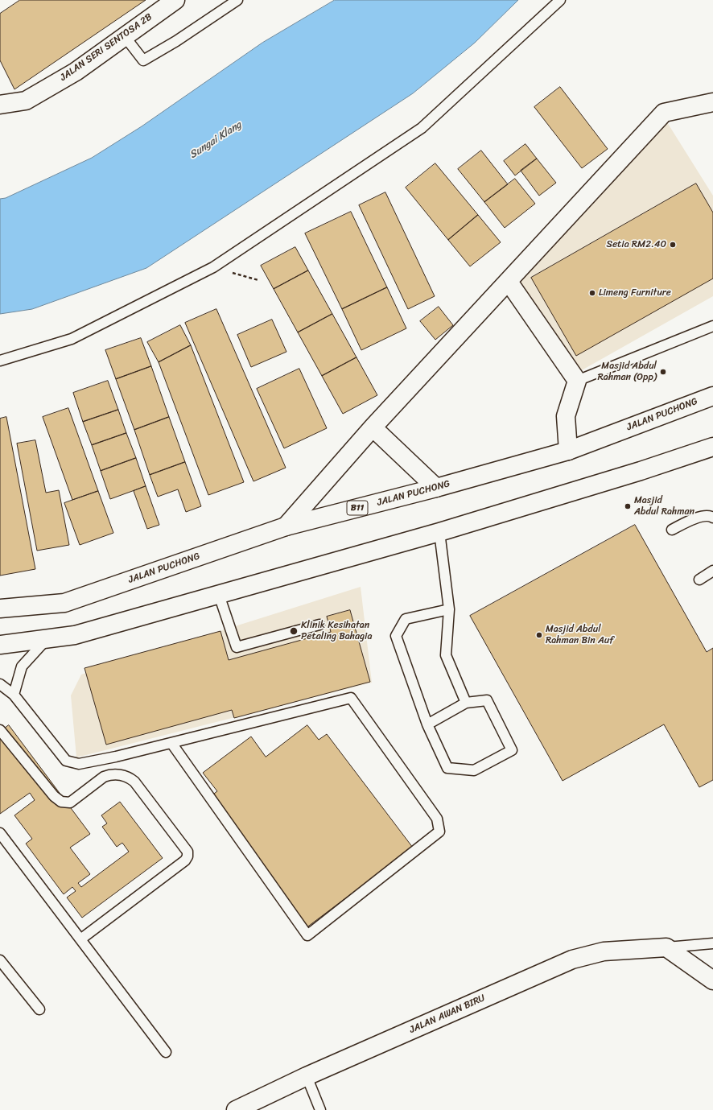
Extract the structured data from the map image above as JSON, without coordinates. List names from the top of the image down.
{
  "streets": {
    "street": [
      "JALAN SERI SENTOSA 2B",
      "JALAN PUCHONG",
      "B11",
      "JALAN AWAN BIRU"
    ]
  },
  "water": ["Sungai Klang"],
  "places": [
    "Setia RM2.40",
    "Limeng Furniture",
    "Masjid Abdul Rahman (Opp)",
    "Masjid Abdul Rahman",
    "Klinik Kesihatan Petaling Bahagia",
    "Masjid Abdul Rahman Bin Auf"
  ]
}
